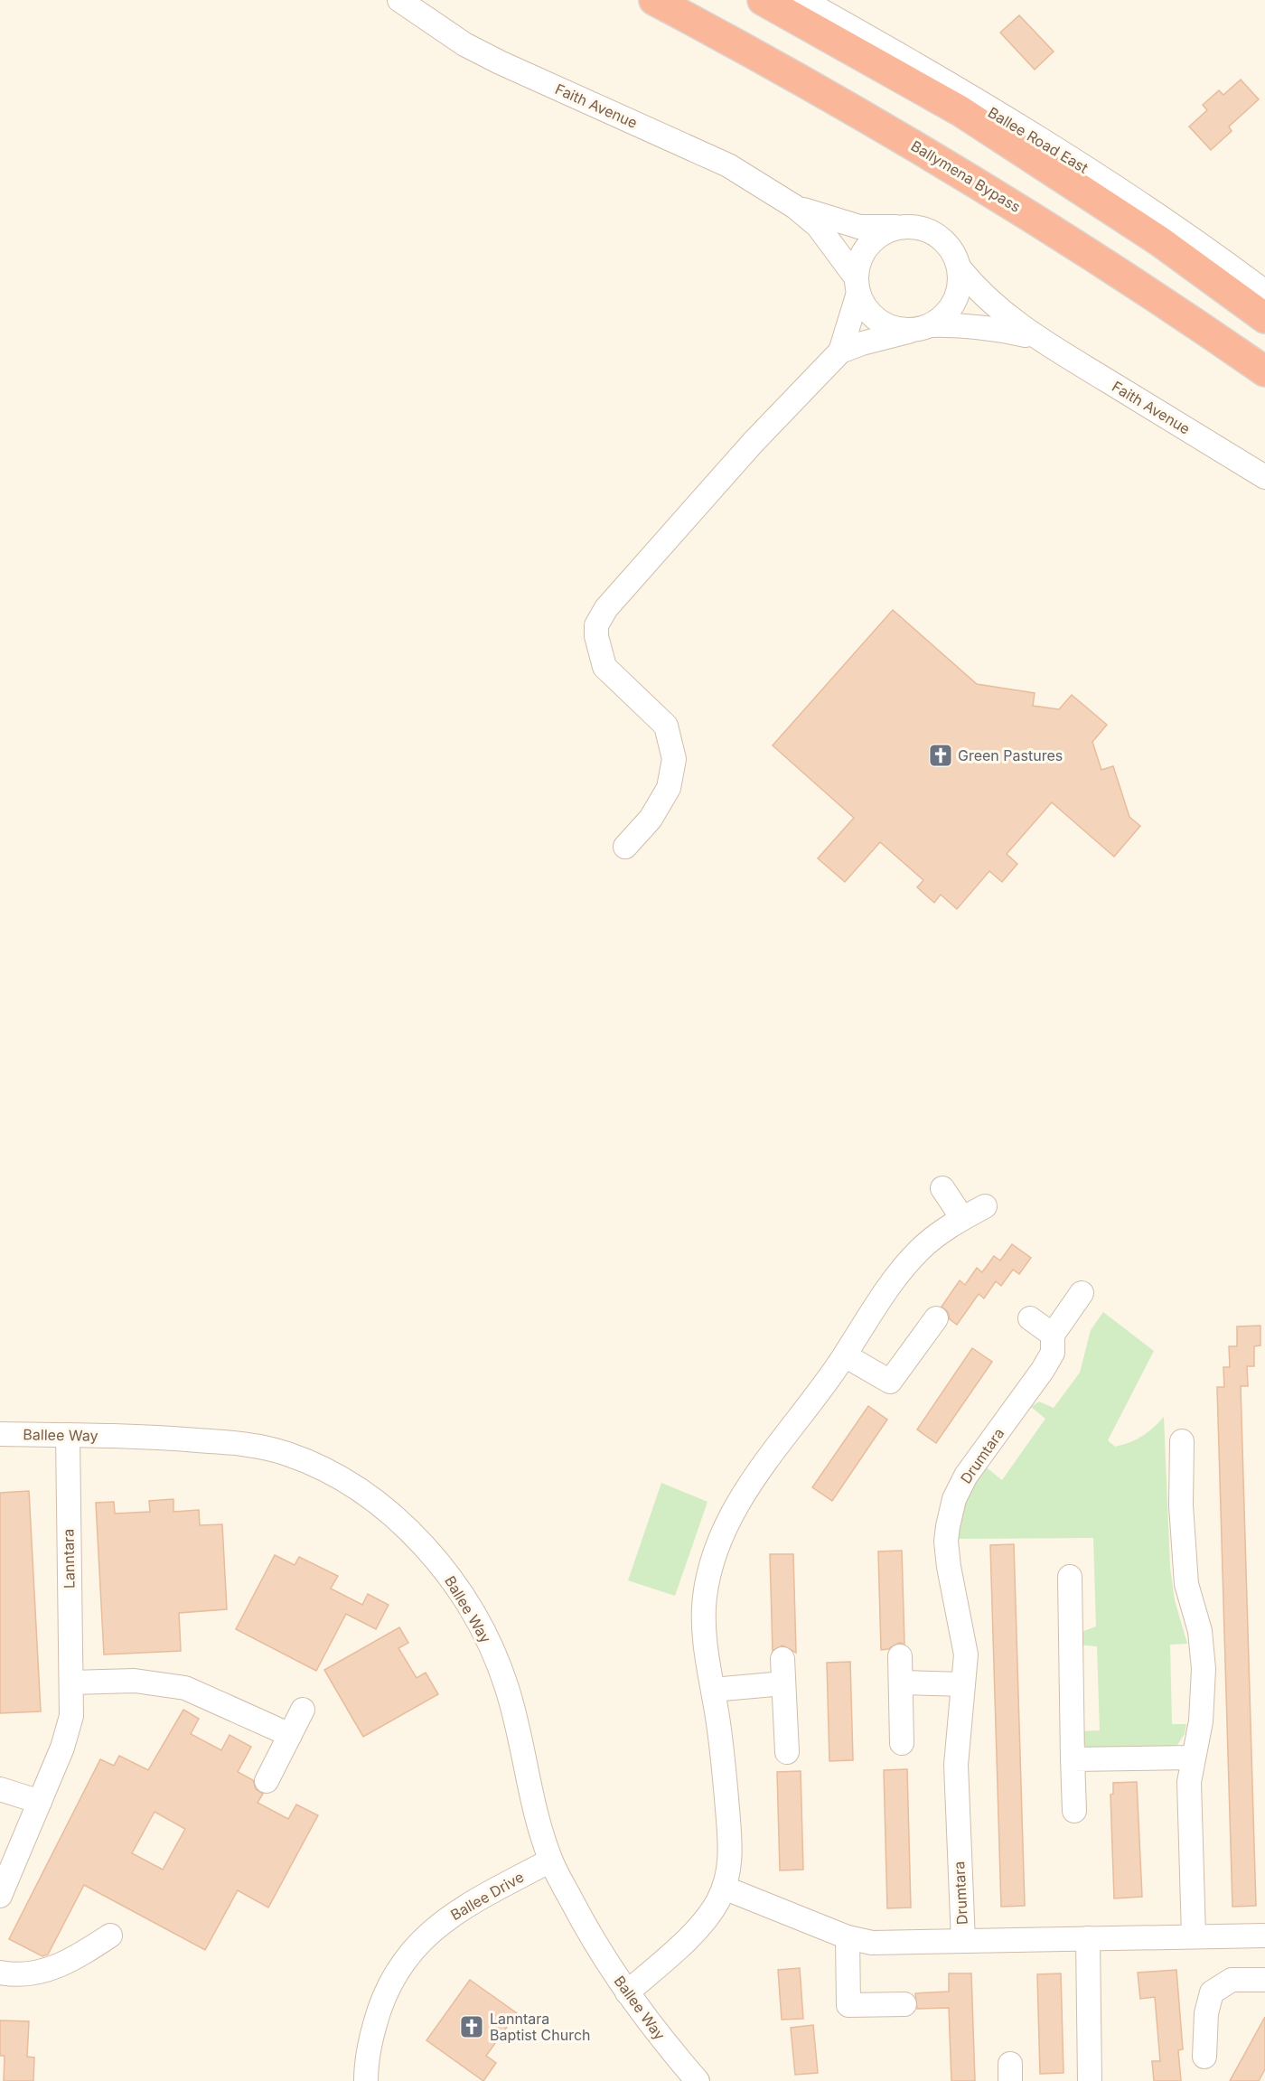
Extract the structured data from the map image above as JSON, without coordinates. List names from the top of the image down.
{
  "streets": {
    "highway": ["Ballymena Bypass"],
    "street": [
      "Faith Avenue",
      "Ballee Road East",
      "Ballee Way",
      "Drumtara",
      "Lanntara",
      "Ballee Drive"
    ]
  },
  "crossings": [
    ["Ballee Way", "Lanntara"],
    ["Ballee Way", "Ballee Drive"]
  ],
  "places": {
    "church": ["Green Pastures", "Lanntara Baptist Church"]
  }
}
